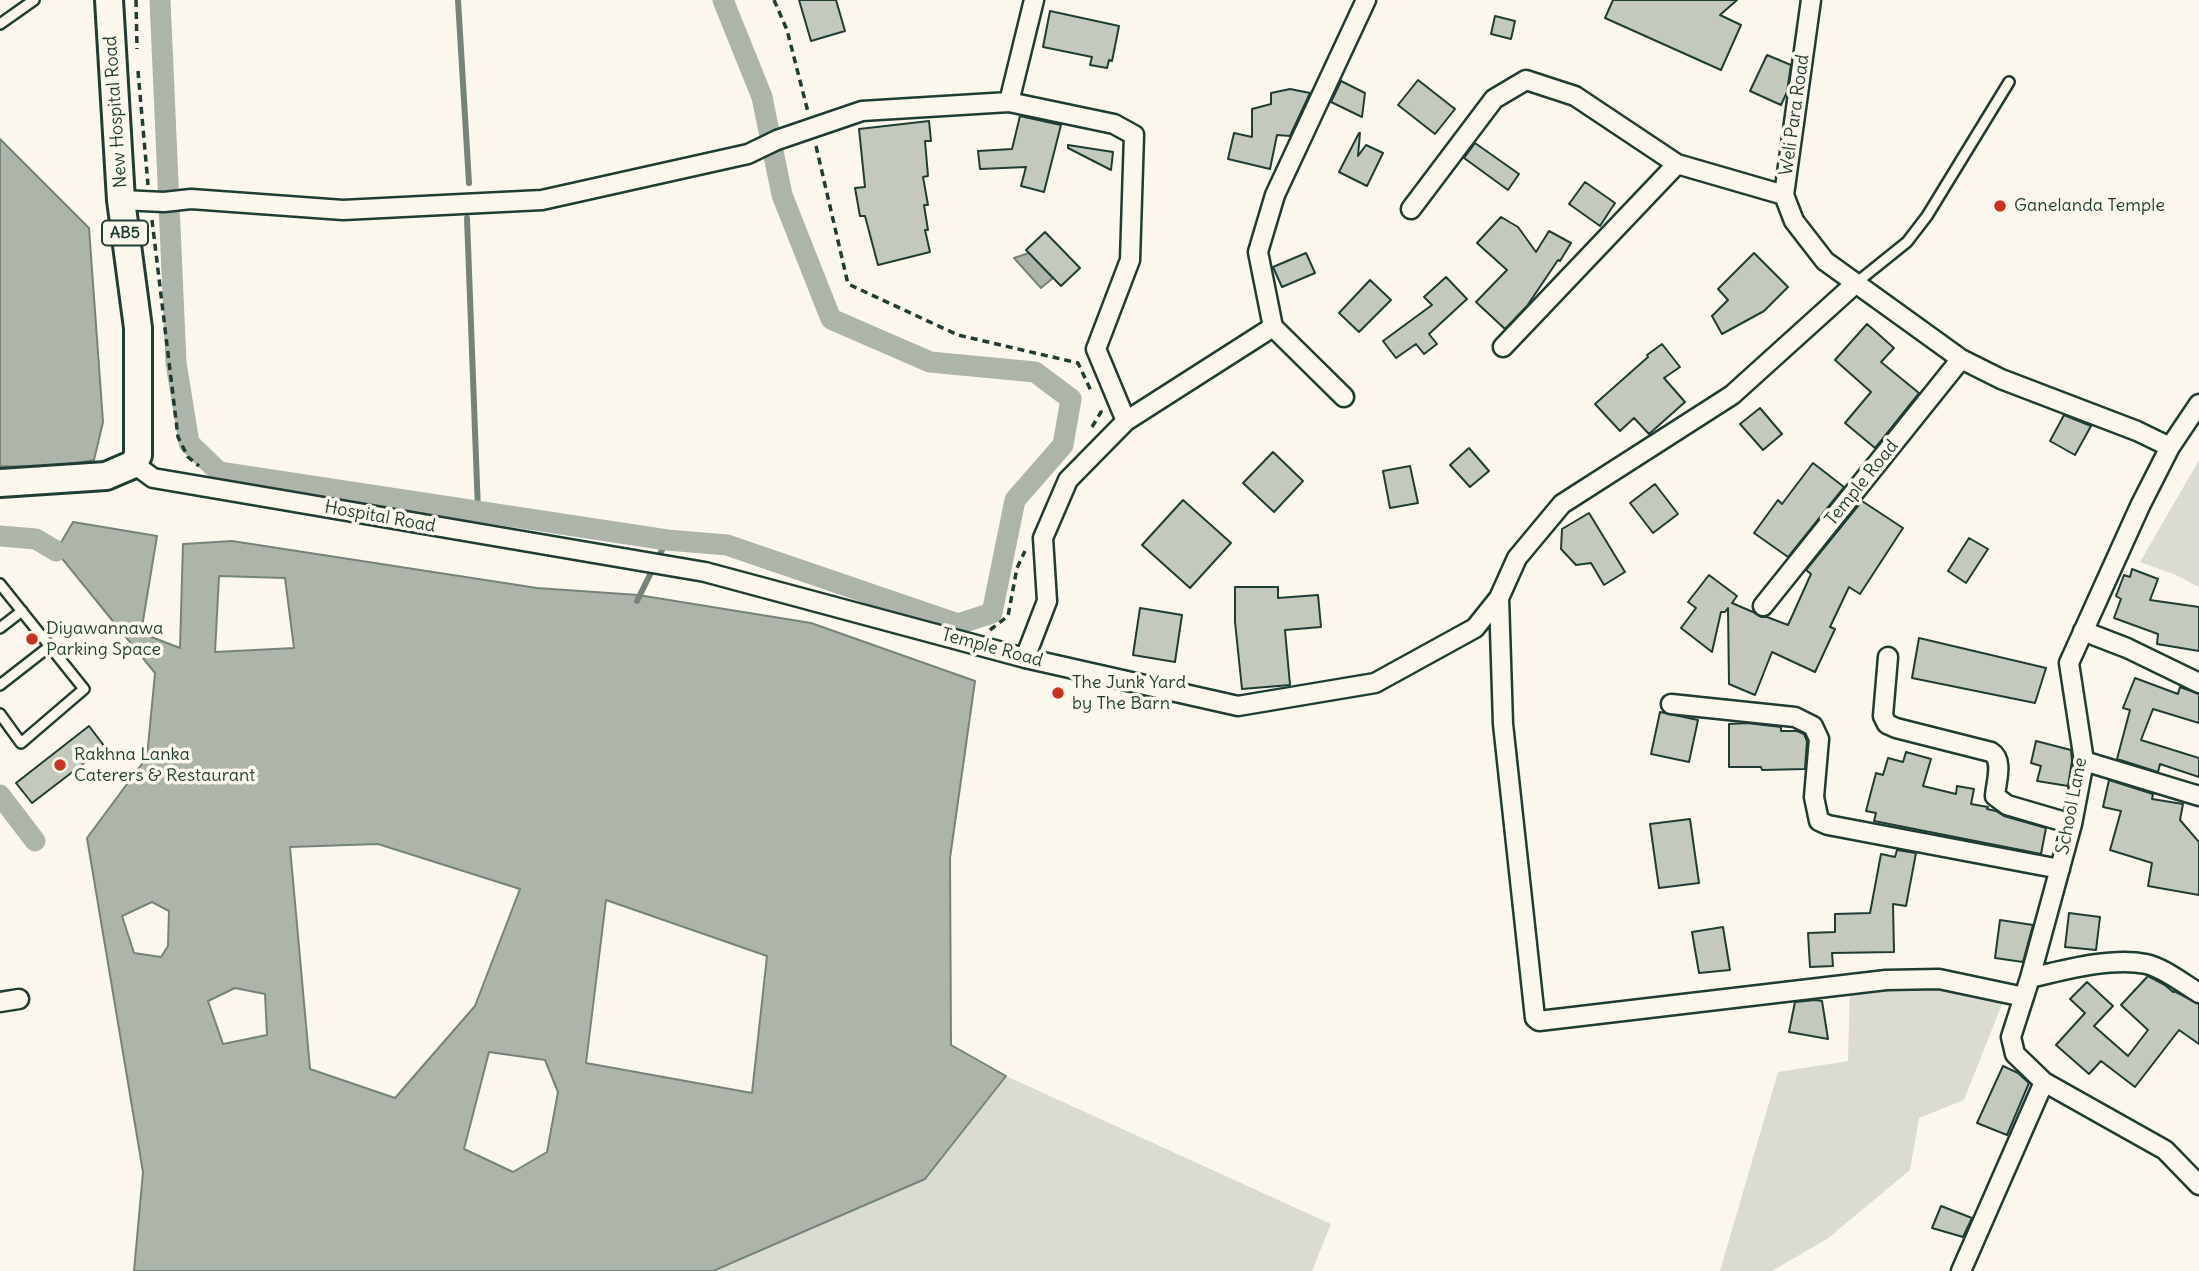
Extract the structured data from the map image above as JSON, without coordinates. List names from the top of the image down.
{
  "streets": {
    "main road": ["New Hospital Road", "AB5"],
    "street": [
      "Weli Para Road",
      "Temple Road",
      "Hospital Road",
      "School Lane"
    ]
  },
  "crossings": [
    ["New Hospital Road", "Hospital Road"],
    ["Weli Para Road", "Temple Road"],
    ["Temple Road", "Hospital Road"]
  ],
  "places": [
    "Ganelanda Temple",
    "Diyawannawa Parking Space",
    "The Junk Yard by The Barn",
    "Rakhna Lanka Caterers & Restaurant"
  ]
}
